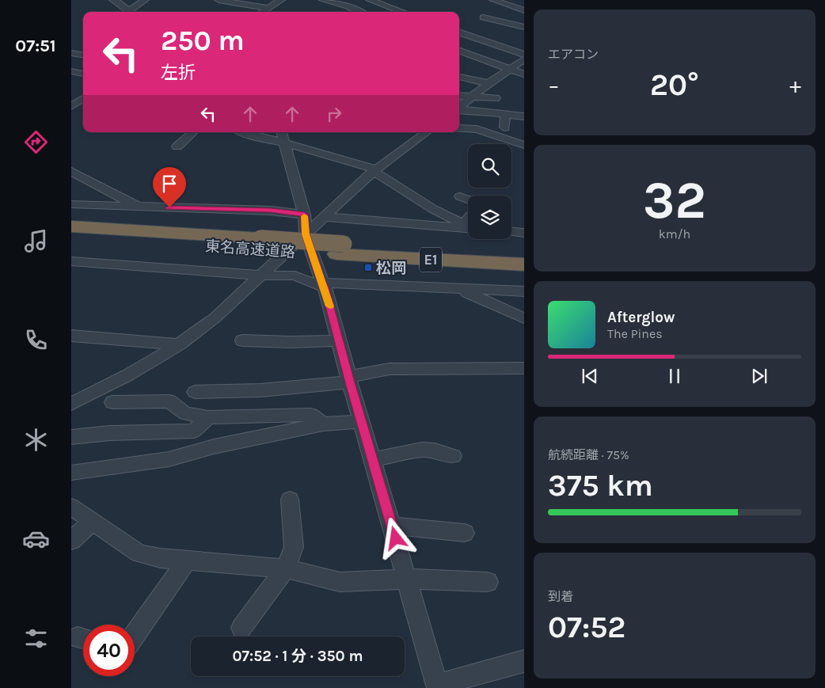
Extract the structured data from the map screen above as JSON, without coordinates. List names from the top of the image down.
{
  "streets": {
    "highway": ["東名高速道路", "E1"]
  },
  "places": {
    "transit": ["松岡"]
  },
  "page": {
    "tabs": "07:51",
    "tile": [
      "エアコン",
      ["32", "km/h"],
      ["航続距離 · 75%", "375 km"],
      ["到着", "07:52"]
    ],
    "turn": ["250 m", "左折"],
    "heat": ["−", "20°", "+"],
    "song": ["Afterglow", "The Pines"],
    "limit": "40",
    "trip": "07:52 · 1 分 · 350 m"
  }
}
